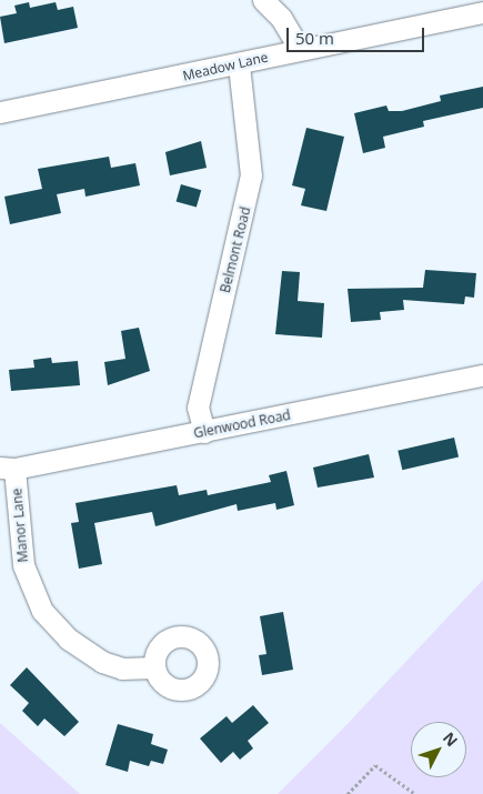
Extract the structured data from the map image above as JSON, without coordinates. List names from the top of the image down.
{
  "streets": {
    "street": [
      "Meadow Lane",
      "Belmont Road",
      "Glenwood Road",
      "Manor Lane"
    ]
  },
  "crossings": [
    ["Meadow Lane", "Belmont Road"],
    ["Belmont Road", "Glenwood Road"],
    ["Glenwood Road", "Manor Lane"]
  ],
  "scale_bar": "50 m",
  "north": "top right"
}
